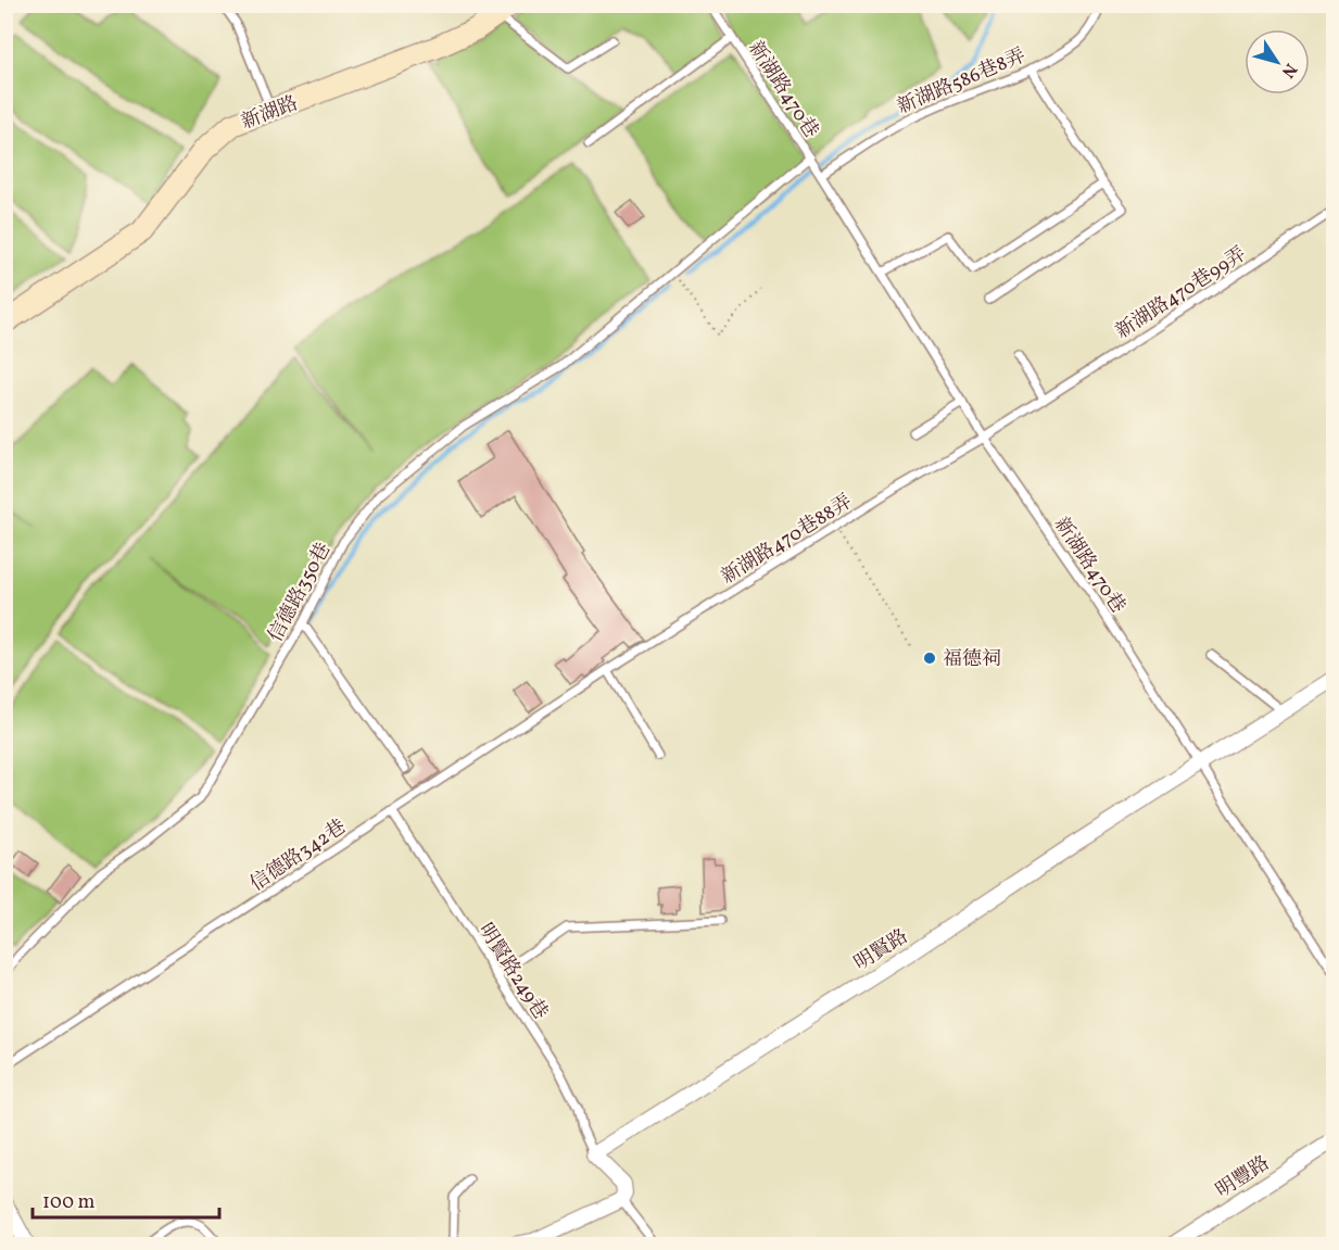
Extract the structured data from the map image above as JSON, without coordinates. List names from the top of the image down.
{
  "streets": {
    "street": ["新湖路", "明賢路", "明豐路"],
    "lane": [
      "新湖路586巷8弄",
      "新湖路470巷",
      "新湖路470巷99弄",
      "新湖路470巷88弄",
      "信德路350巷",
      "信德路342巷",
      "明賢路249巷"
    ]
  },
  "crossings": [
    ["新湖路586巷8弄", "新湖路470巷"],
    ["新湖路470巷", "新湖路470巷99弄"],
    ["新湖路470巷", "新湖路470巷88弄"],
    ["新湖路470巷", "信德路350巷"],
    ["新湖路470巷", "明賢路"],
    ["新湖路470巷99弄", "新湖路470巷88弄"],
    ["新湖路470巷88弄", "信德路342巷"],
    ["信德路342巷", "明賢路249巷"],
    ["明賢路", "明賢路249巷"]
  ],
  "places": ["福德祠"],
  "scale_bar": "100 m",
  "north": "bottom right"
}
